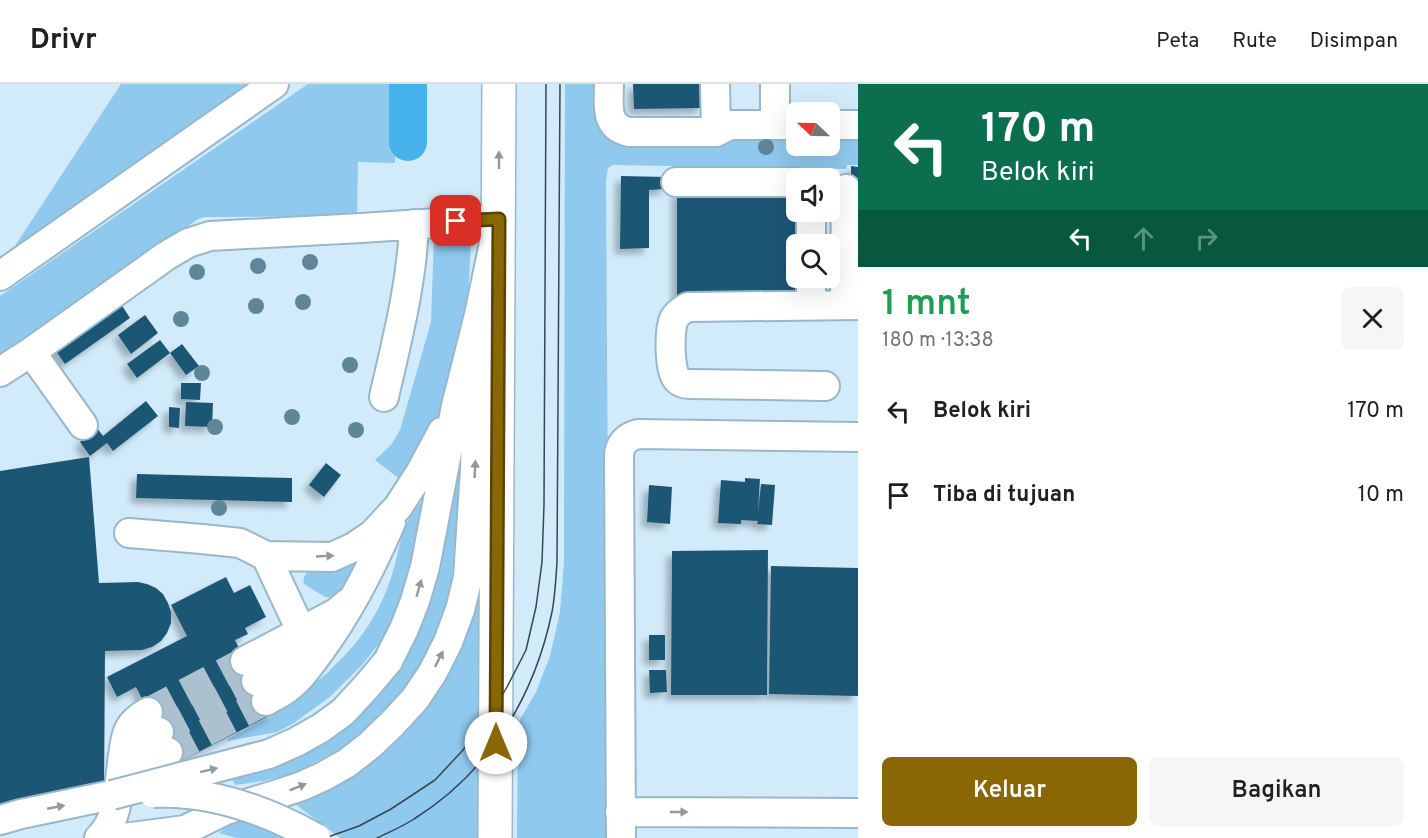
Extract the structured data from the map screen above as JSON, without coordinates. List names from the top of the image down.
{
  "north": "left",
  "page": {
    "header": "Drivr",
    "nav": ["Peta", "Rute", "Disimpan"],
    "turn": ["170 m", "Belok kiri"],
    "heading": ["1 mnt", "180 m · 13:38"],
    "list": [
      {
        "name": "Belok kiri",
        "value": "170 m"
      },
      {
        "name": "Tiba di tujuan",
        "value": "10 m"
      }
    ],
    "buttons": ["Keluar", "Bagikan"]
  }
}
